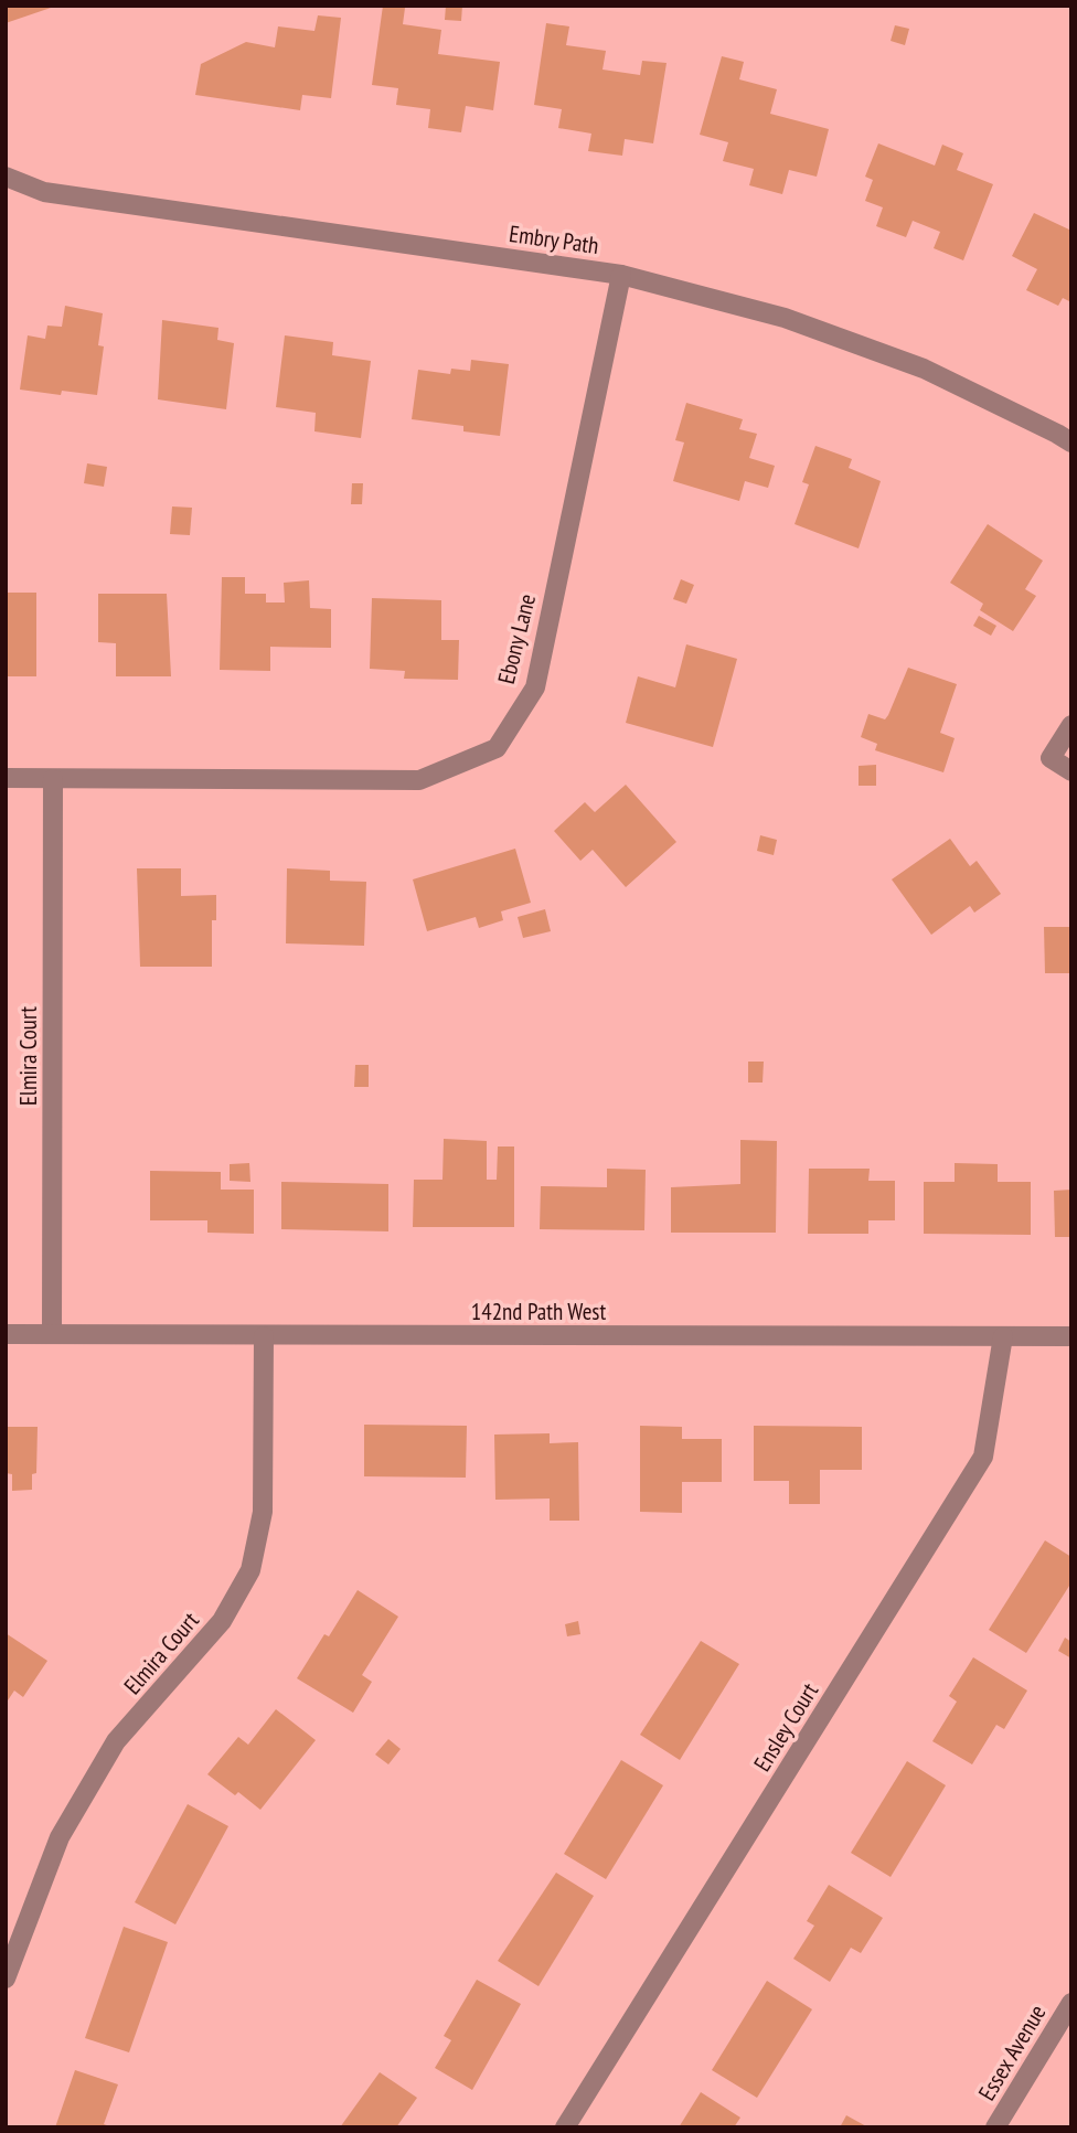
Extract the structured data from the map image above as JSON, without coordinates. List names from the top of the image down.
{
  "streets": {
    "street": [
      "Embry Path",
      "Ebony Lane",
      "Elmira Court",
      "142nd Path West",
      "Ensley Court",
      "Essex Avenue"
    ]
  },
  "crossings": [
    ["Embry Path", "Ebony Lane"],
    ["Ebony Lane", "Elmira Court"],
    ["Elmira Court", "142nd Path West"],
    ["142nd Path West", "Ensley Court"]
  ]
}
